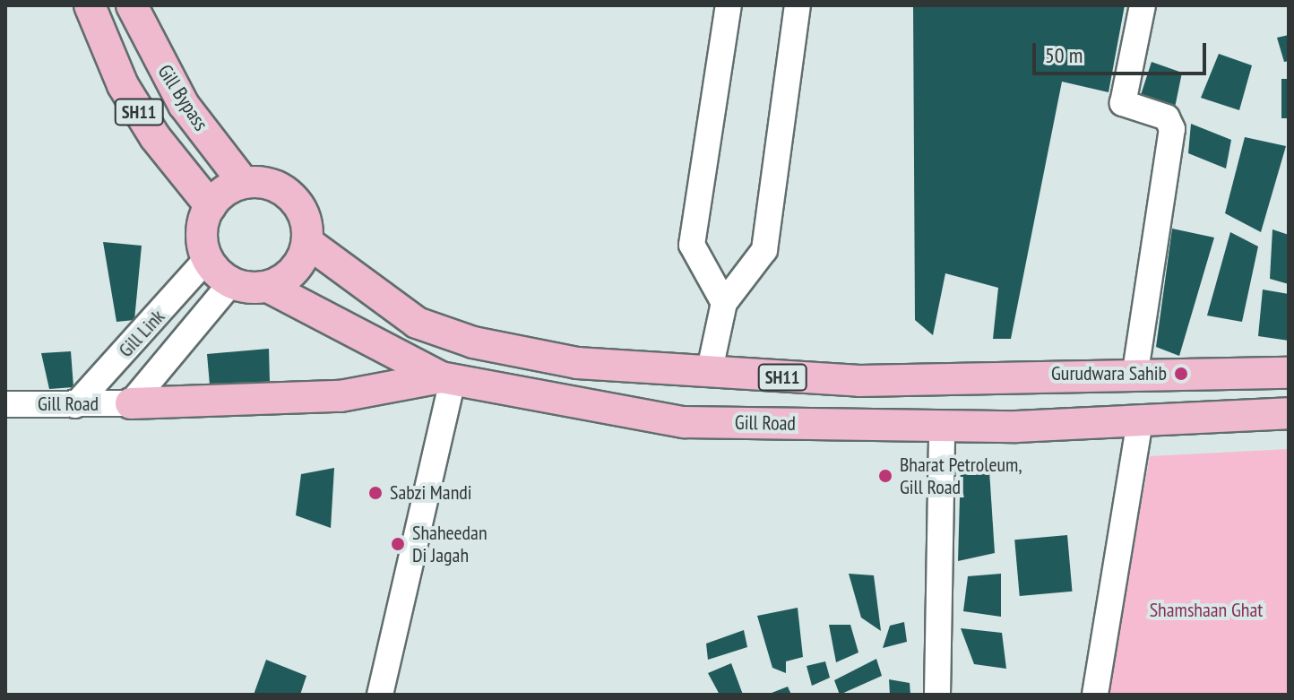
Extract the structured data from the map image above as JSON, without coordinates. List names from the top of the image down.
{
  "streets": {
    "main road": ["Gill Bypass", "SH11", "Gill Road"],
    "street": ["Gill Link"]
  },
  "crossings": [
    ["Gill Bypass", "SH11"],
    ["Gill Bypass", "Gill Link"],
    ["Gill Bypass", "Gill Road"],
    ["SH11", "Gill Link"],
    ["SH11", "Gill Road"],
    ["Gill Link", "Gill Road"]
  ],
  "parks": ["Shamshaan Ghat"],
  "places": [
    "Gurudwara Sahib",
    "Bharat Petroleum, Gill Road",
    "Sabzi Mandi",
    "Shaheedan Di Jagah"
  ],
  "scale_bar": "50 m"
}
